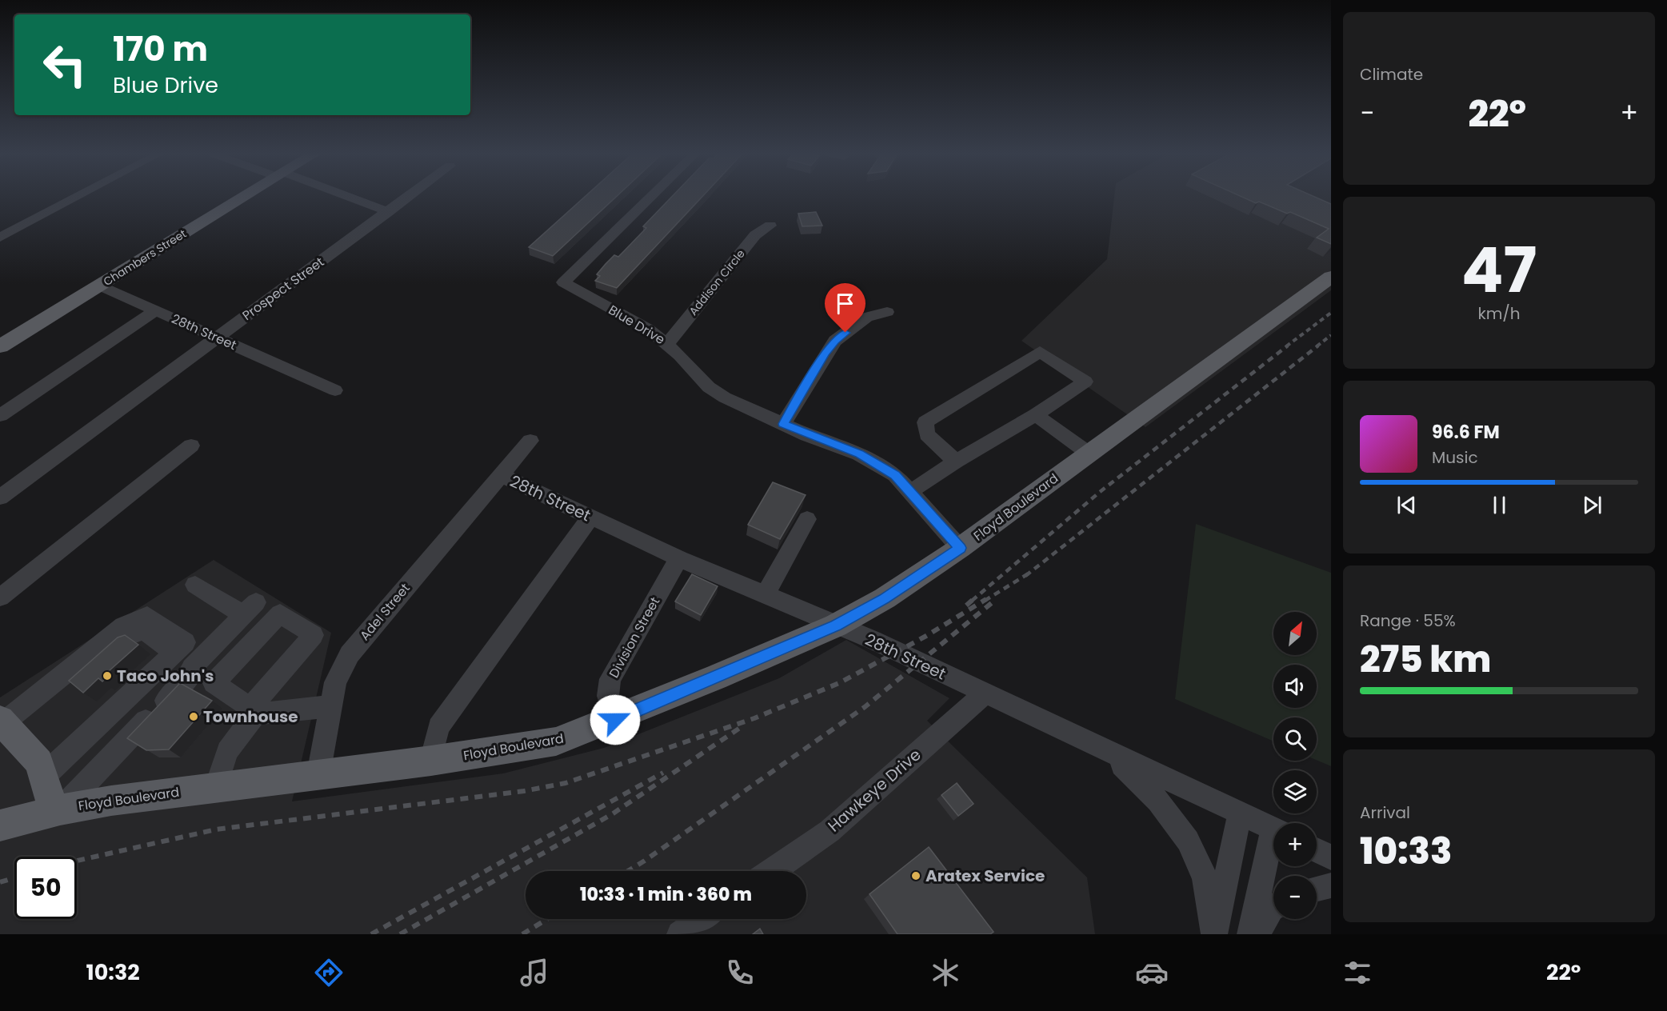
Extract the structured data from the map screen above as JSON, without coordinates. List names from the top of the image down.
{
  "streets": {
    "main road": ["Chambers Street", "Floyd Boulevard"],
    "street": [
      "Addison Circle",
      "Prospect Street",
      "Blue Drive",
      "28th Street",
      "Adel Street",
      "Division Street",
      "Hawkeye Drive"
    ]
  },
  "crossings": [
    ["Chambers Street", "28th Street"],
    ["Addison Circle", "Blue Drive"],
    ["Prospect Street", "28th Street"],
    ["Blue Drive", "Floyd Boulevard"],
    ["28th Street", "Floyd Boulevard"],
    ["28th Street", "Adel Street"],
    ["28th Street", "Division Street"],
    ["28th Street", "Hawkeye Drive"],
    ["Floyd Boulevard", "Adel Street"],
    ["Floyd Boulevard", "Division Street"]
  ],
  "places": ["Taco John's", "Townhouse", "Aratex Service"],
  "north": "top right",
  "page": {
    "tile": [
      "Climate",
      ["47", "km/h"],
      ["Range · 55%", "275 km"],
      ["Arrival", "10:33"]
    ],
    "turn": ["170 m", "Blue Drive"],
    "heat": ["−", "22°", "+"],
    "song": ["96.6 FM", "Music"],
    "map_buttons": ["+", "−"],
    "limit": "50",
    "trip": "10:33 · 1 min · 360 m",
    "tabs": ["10:32", "22°"]
  }
}
